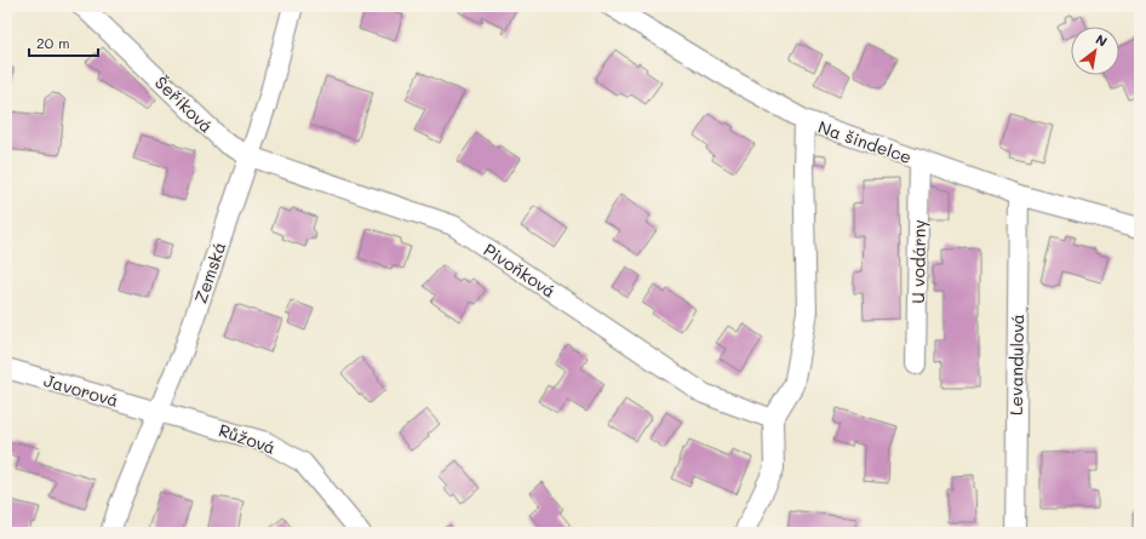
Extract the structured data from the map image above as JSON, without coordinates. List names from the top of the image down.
{
  "streets": {
    "street": [
      "Šeříková",
      "Na šindelce",
      "U vodárny",
      "Pivoňková",
      "Zemská",
      "Levandulová",
      "Javorová",
      "Růžová"
    ]
  },
  "crossings": [
    ["Šeříková", "Pivoňková"],
    ["Šeříková", "Zemská"],
    ["Na šindelce", "U vodárny"],
    ["Na šindelce", "Levandulová"],
    ["Pivoňková", "Zemská"],
    ["Zemská", "Javorová"],
    ["Zemská", "Růžová"],
    ["Javorová", "Růžová"]
  ],
  "scale_bar": "20 m",
  "north": "top right"
}
